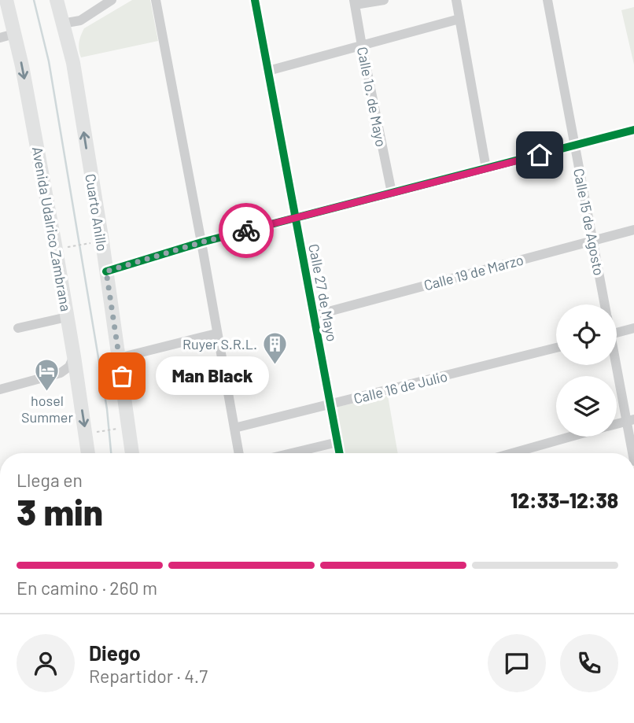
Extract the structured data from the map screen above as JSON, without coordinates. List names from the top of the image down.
{
  "streets": {
    "highway": ["Cuarto Anillo", "Avenida Udalrico Zambrana"],
    "street": [
      "Calle 1o. de Mayo",
      "Calle 15 de Agosto",
      "Calle 19 de Marzo",
      "Calle 27 de Mayo",
      "Calle 16 de Julio"
    ]
  },
  "crossings": [
    ["Calle 15 de Agosto", "Calle 19 de Marzo"],
    ["Calle 19 de Marzo", "Calle 27 de Mayo"],
    ["Calle 27 de Mayo", "Calle 16 de Julio"]
  ],
  "one_way": ["Cuarto Anillo", "Avenida Udalrico Zambrana"],
  "places": {
    "building": ["Ruyer S.R.L."],
    "other": ["Man Black"],
    "hotel": ["hosel Summer"]
  },
  "page": {
    "bubble": "Man Black",
    "heading": ["3 min", "Llega en", "12:33–12:38"],
    "panel": ["Diego", "Repartidor · 4.7"],
    "bar": "En camino · 260 m"
  }
}
